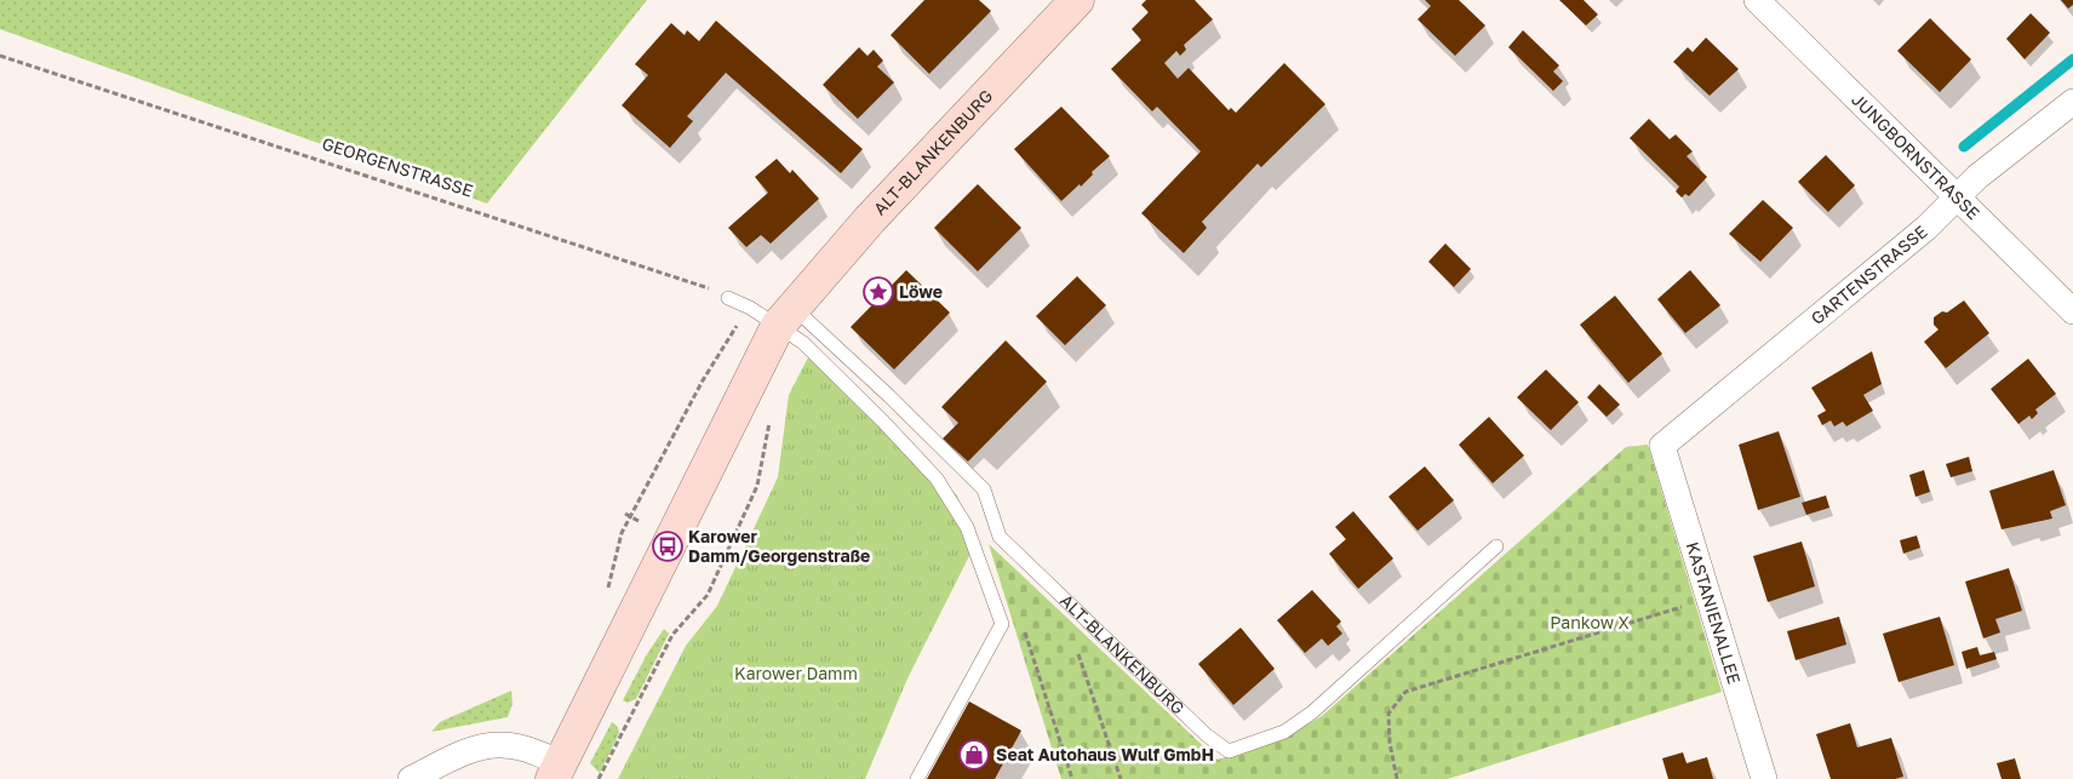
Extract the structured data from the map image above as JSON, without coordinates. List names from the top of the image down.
{
  "streets": {
    "main road": ["ALT-BLANKENBURG"],
    "street": ["JUNGBORNSTRASSE", "GARTENSTRASSE", "KASTANIENALLEE"],
    "path": ["GEORGENSTRASSE"]
  },
  "crossings": [
    ["JUNGBORNSTRASSE", "GARTENSTRASSE"],
    ["GARTENSTRASSE", "KASTANIENALLEE"]
  ],
  "parks": ["Pankow X", "Karower Damm"],
  "places": {
    "place": ["Löwe"],
    "bus stop": ["Karower Damm/Georgenstraße"],
    "shop": ["Seat Autohaus Wulf GmbH"]
  }
}
